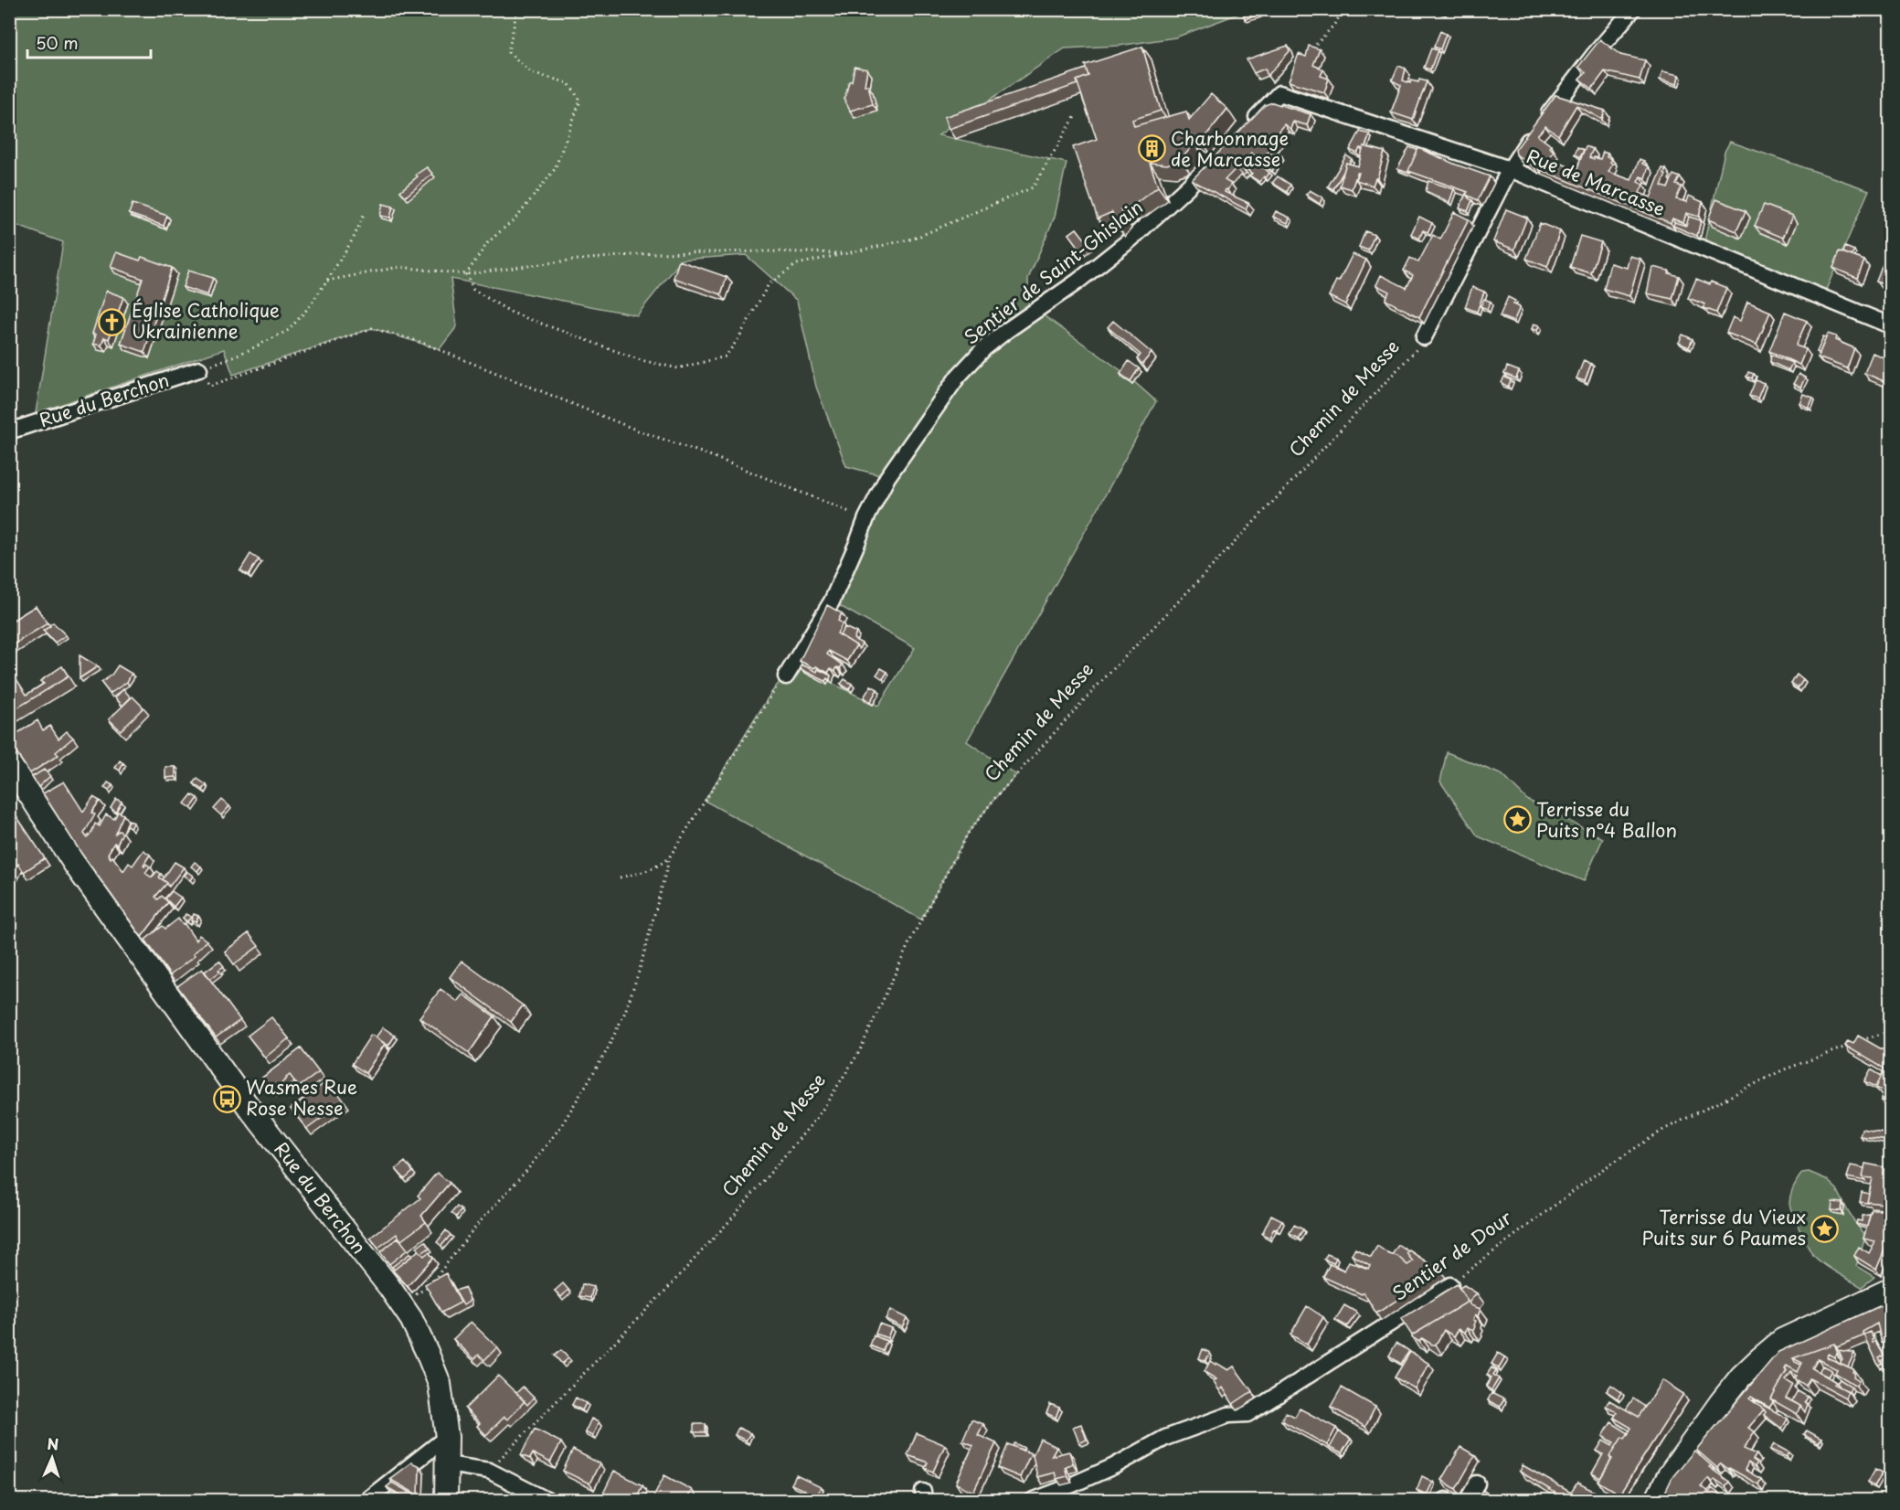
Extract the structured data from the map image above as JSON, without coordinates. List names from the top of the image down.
{
  "streets": {
    "street": [
      "Rue de Marcasse",
      "Sentier de Saint-Ghislain",
      "Chemin de Messe",
      "Rue du Berchon",
      "Sentier de Dour"
    ]
  },
  "crossings": [
    ["Rue de Marcasse", "Chemin de Messe"]
  ],
  "places": {
    "building": ["Charbonnage de Marcasse"],
    "church": ["Église Catholique Ukrainienne"],
    "place": ["Terrisse du Puits n°4 Ballon", "Terrisse du Vieux Puits sur 6 Paumes"],
    "bus stop": ["Wasmes Rue Rose Nesse"]
  },
  "scale_bar": "50 m",
  "north": "top"
}
